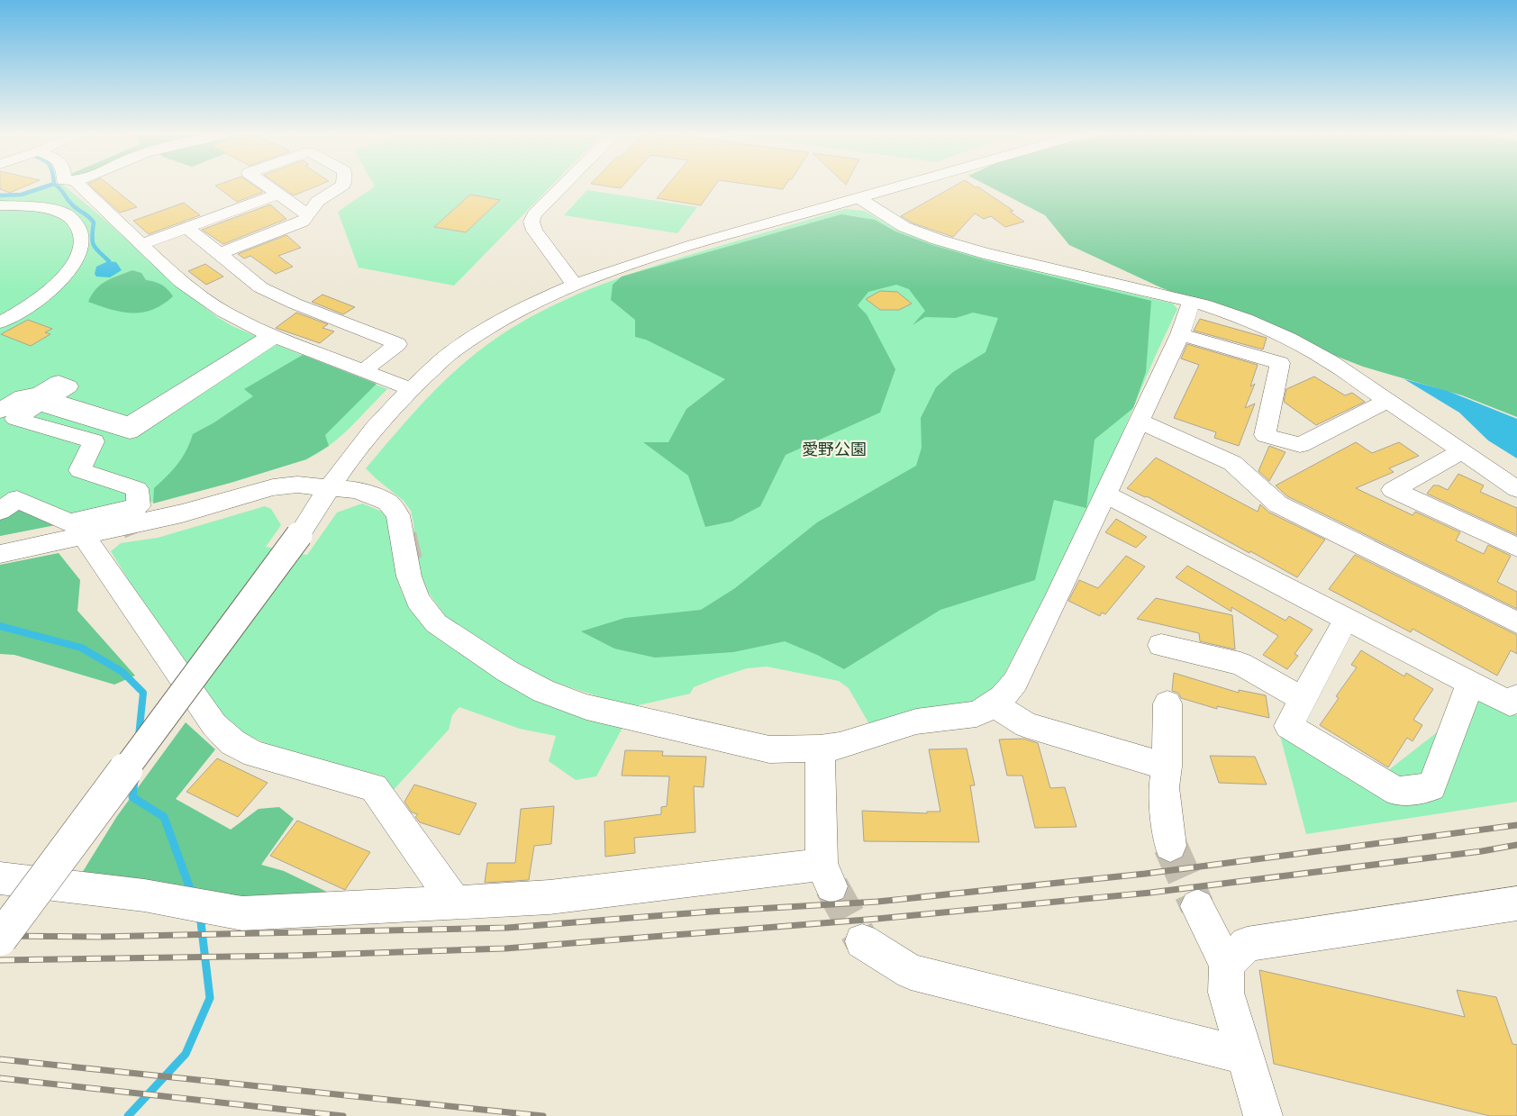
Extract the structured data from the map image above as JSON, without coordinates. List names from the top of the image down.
{
  "parks": ["愛野公園"]
}
